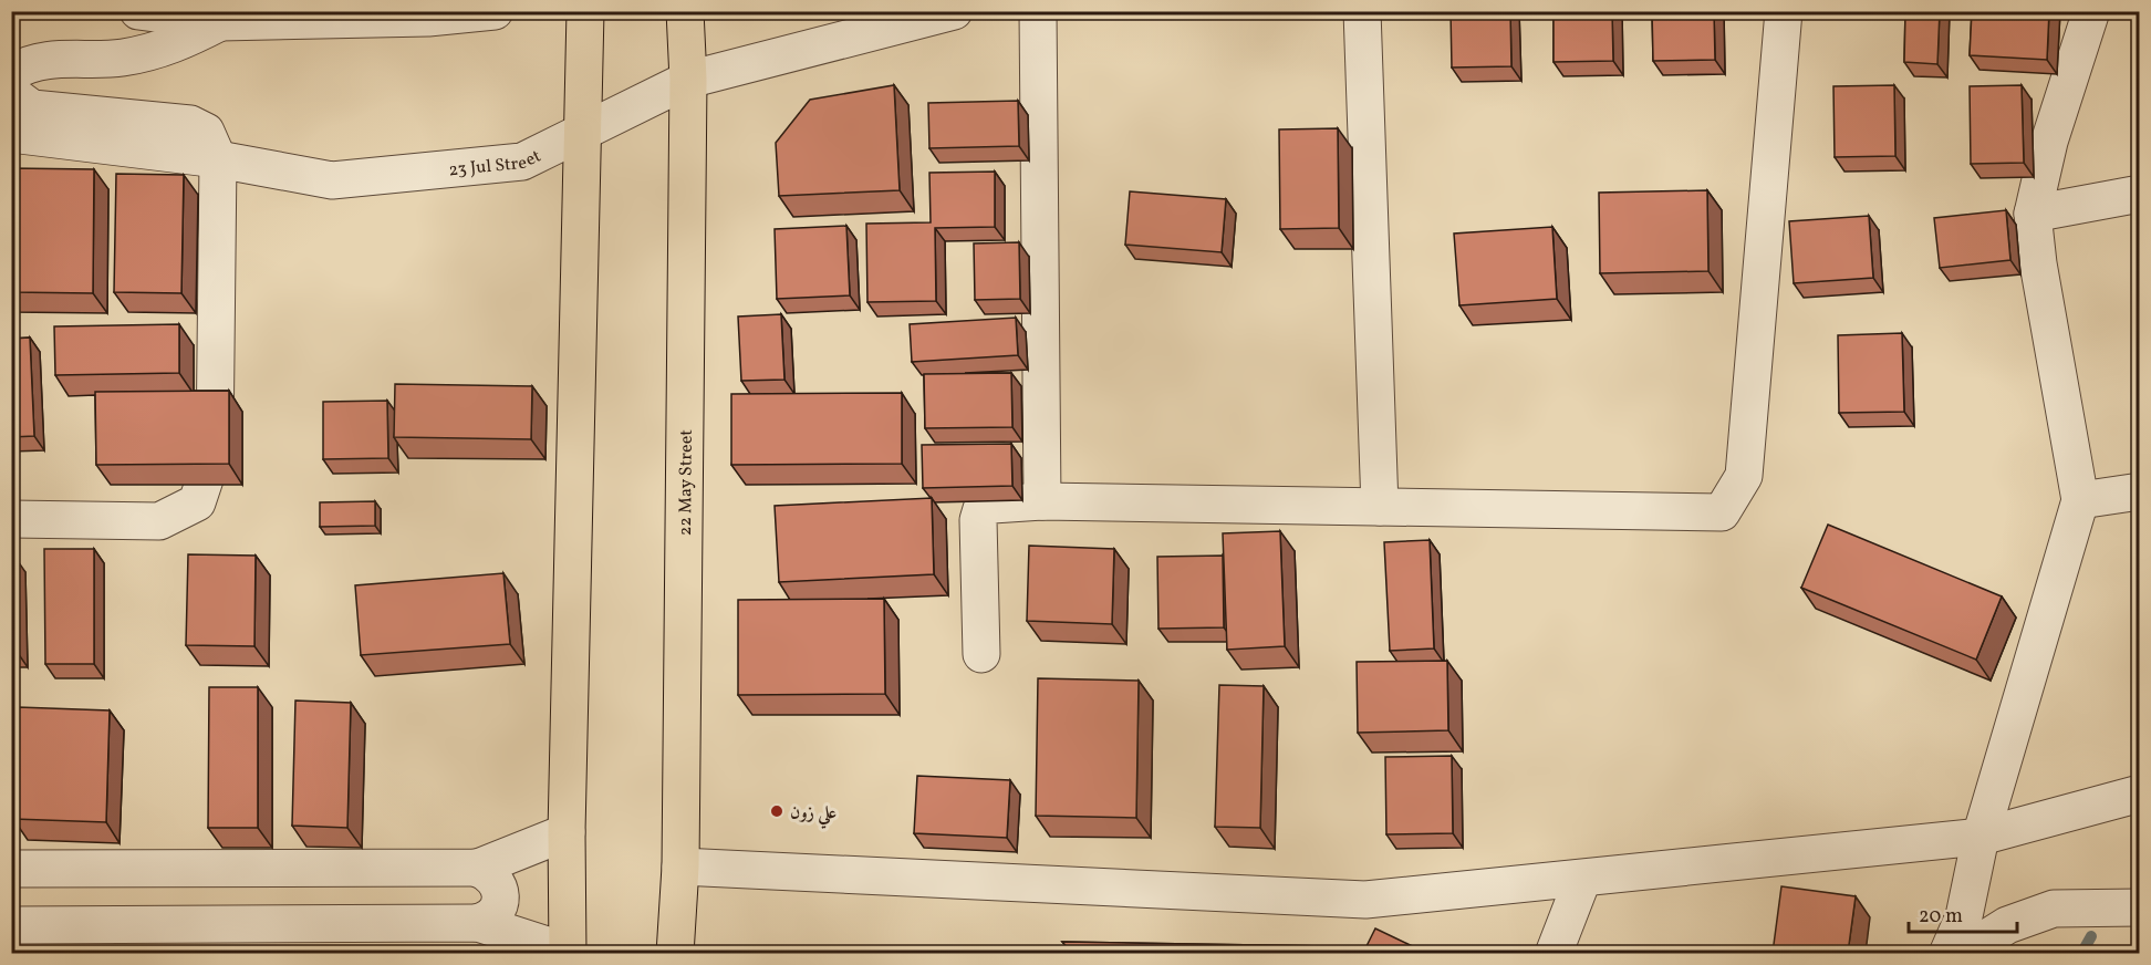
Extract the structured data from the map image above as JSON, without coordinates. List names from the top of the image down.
{
  "streets": {
    "main road": ["22 May Street"],
    "street": ["23 Jul Street"]
  },
  "crossings": [
    ["23 Jul Street", "22 May Street"]
  ],
  "places": ["علي زون"],
  "scale_bar": "20 m"
}
